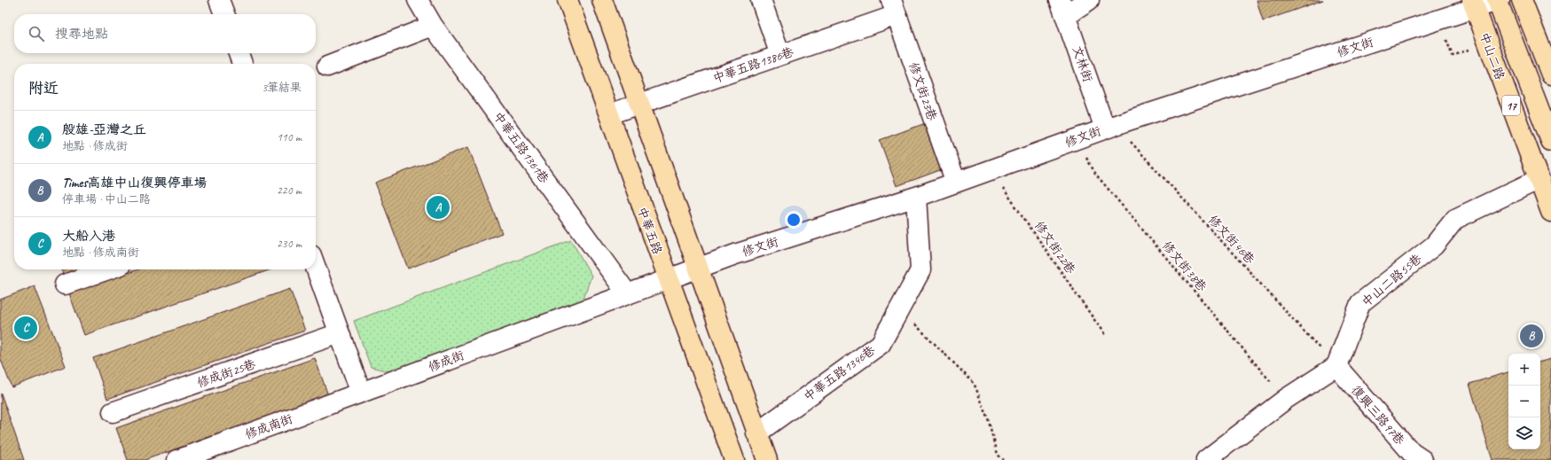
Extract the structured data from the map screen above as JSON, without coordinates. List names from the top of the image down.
{
  "streets": {
    "main road": ["中山二路", "17", "中華五路"],
    "street": [
      "修文街",
      "文林街",
      "中華五路1386巷",
      "修文街23巷",
      "中華五路1361巷",
      "中山二路55巷",
      "修成街",
      "修成街25巷",
      "中華五路1346巷",
      "復興三路97巷",
      "修成南街"
    ],
    "path": ["修文街46巷", "修文街22巷", "修文街38巷"]
  },
  "crossings": [
    ["修文街", "中山二路"],
    ["修文街", "文林街"],
    ["修文街", "修文街23巷"],
    ["修文街", "中華五路"],
    ["修文街", "修文街46巷"],
    ["修文街", "修文街22巷"],
    ["修文街", "修文街38巷"],
    ["修文街", "修成街"],
    ["修文街", "中華五路1346巷"],
    ["中山二路", "中山二路55巷"],
    ["文林街", "修文街46巷"],
    ["中華五路1386巷", "修文街23巷"],
    ["中華五路1386巷", "中華五路"],
    ["中華五路1361巷", "修成街"],
    ["中華五路", "修成街"],
    ["修文街46巷", "中山二路55巷"],
    ["修文街46巷", "復興三路97巷"],
    ["中山二路55巷", "復興三路97巷"],
    ["修成街", "修成南街"]
  ],
  "page": {
    "search": "搜尋地點",
    "heading": ["附近", "3筆結果"],
    "list": [
      {
        "mark": "A",
        "name": "殷雄-亞灣之丘",
        "note": "地點 · 修成街",
        "value": "110 m"
      },
      {
        "mark": "B",
        "name": "Times高雄中山復興停車場",
        "note": "停車場 · 中山二路",
        "value": "220 m"
      },
      {
        "mark": "C",
        "name": "大船入港",
        "note": "地點 · 修成南街",
        "value": "230 m"
      }
    ],
    "pins": ["A", "C", "B"],
    "map_buttons": ["+", "−"]
  }
}
